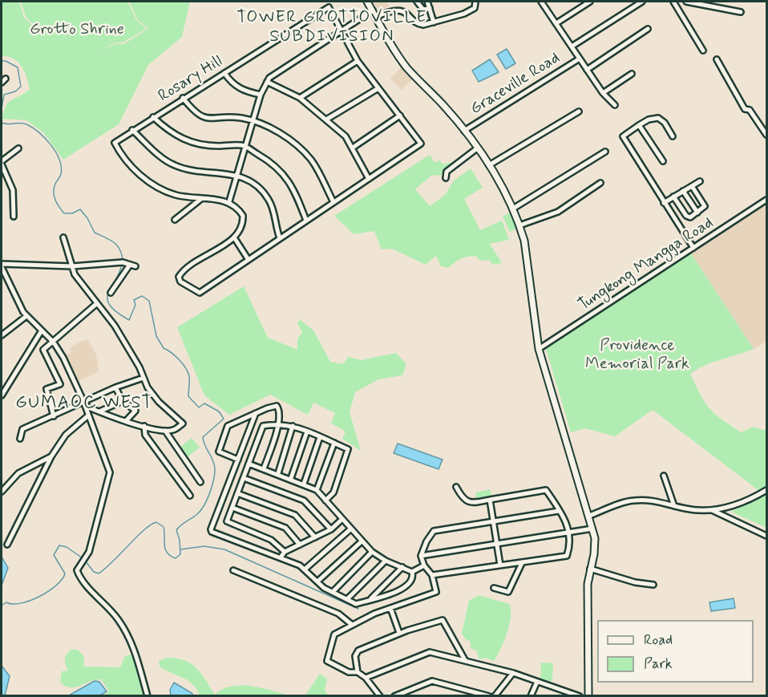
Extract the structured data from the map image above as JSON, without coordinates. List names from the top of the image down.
{
  "streets": {
    "street": ["Rosary Hill", "Graceville Road", "Tungkong Mangga Road"]
  },
  "districts": ["TOWER GROTTOVILLE SUBDIVISION", "GUMAOC WEST"],
  "parks": ["Grotto Shrine", "Providence Memorial Park"],
  "legend": ["Road", "Park"]
}
